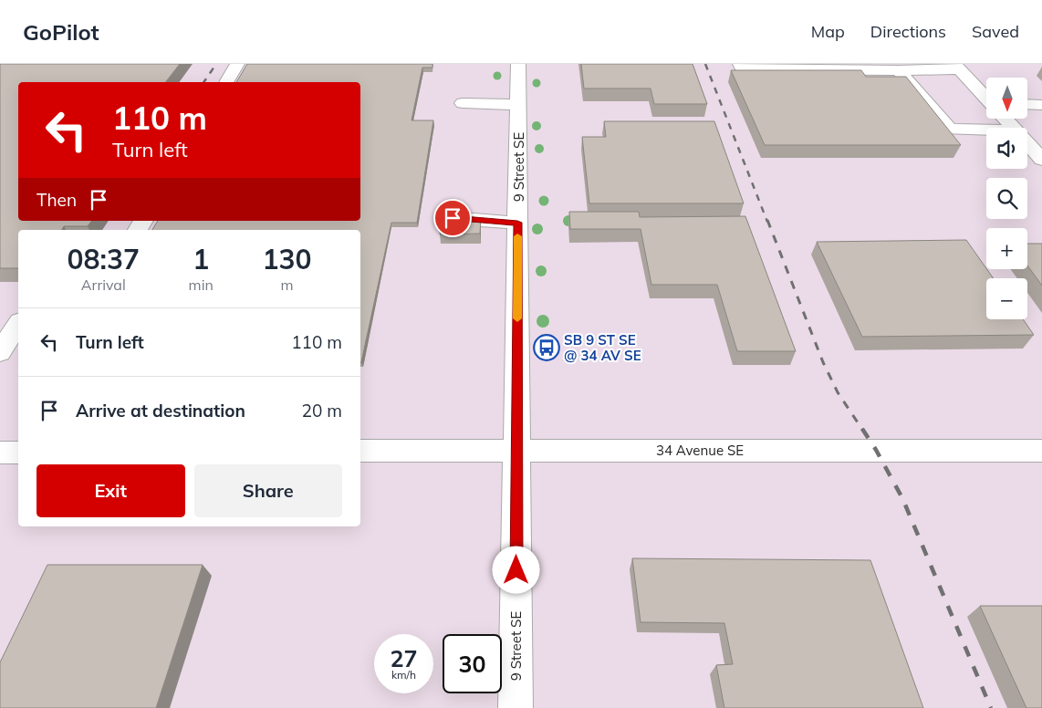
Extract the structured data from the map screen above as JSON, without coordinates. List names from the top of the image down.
{
  "streets": {
    "street": ["9 Street SE", "34 Avenue SE"]
  },
  "crossings": [
    ["9 Street SE", "34 Avenue SE"]
  ],
  "places": {
    "bus stop": ["SB 9 ST SE @ 34 AV SE"]
  },
  "north": "bottom",
  "page": {
    "header": "GoPilot",
    "nav": ["Map", "Directions", "Saved"],
    "map_buttons": ["+", "−"],
    "turn": ["110 m", "Turn left"],
    "then": "Then",
    "eta": [
      "08:37",
      "Arrival",
      "1",
      "min",
      "130",
      "m"
    ],
    "list": [
      {
        "name": "Turn left",
        "value": "110 m"
      },
      {
        "name": "Arrive at destination",
        "value": "20 m"
      }
    ],
    "buttons": ["Exit", "Share"],
    "speed": "27 km/h",
    "limit": "30"
  }
}
